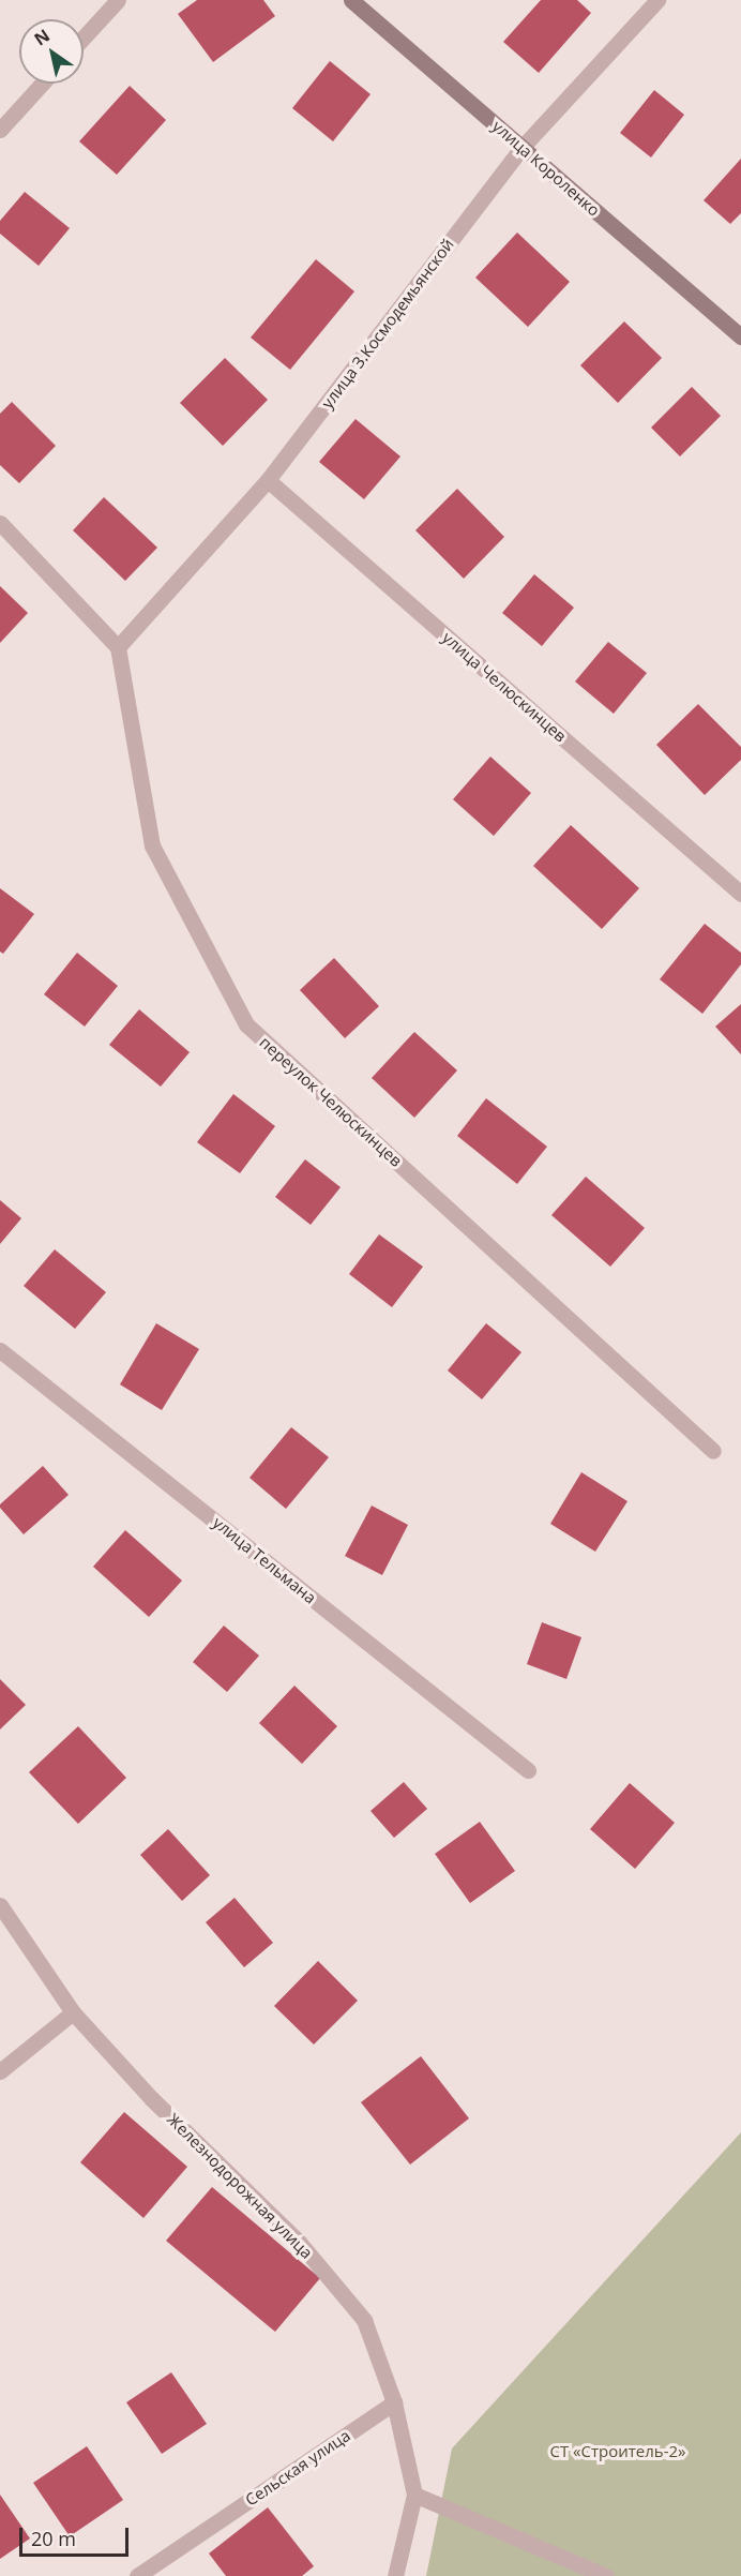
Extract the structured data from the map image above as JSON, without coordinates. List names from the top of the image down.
{
  "streets": {
    "street": [
      "улица Короленко",
      "улица З.Космодемьянской",
      "улица Челюскинцев",
      "переулок Челюскинцев",
      "улица Тельмана",
      "Железнодорожная улица",
      "Сельская улица"
    ]
  },
  "crossings": [
    ["улица Короленко", "улица З.Космодемьянской"],
    ["улица З.Космодемьянской", "улица Челюскинцев"],
    ["улица З.Космодемьянской", "переулок Челюскинцев"],
    ["Железнодорожная улица", "Сельская улица"]
  ],
  "parks": ["СТ «Строитель-2»"],
  "scale_bar": "20 m",
  "north": "top left"
}
